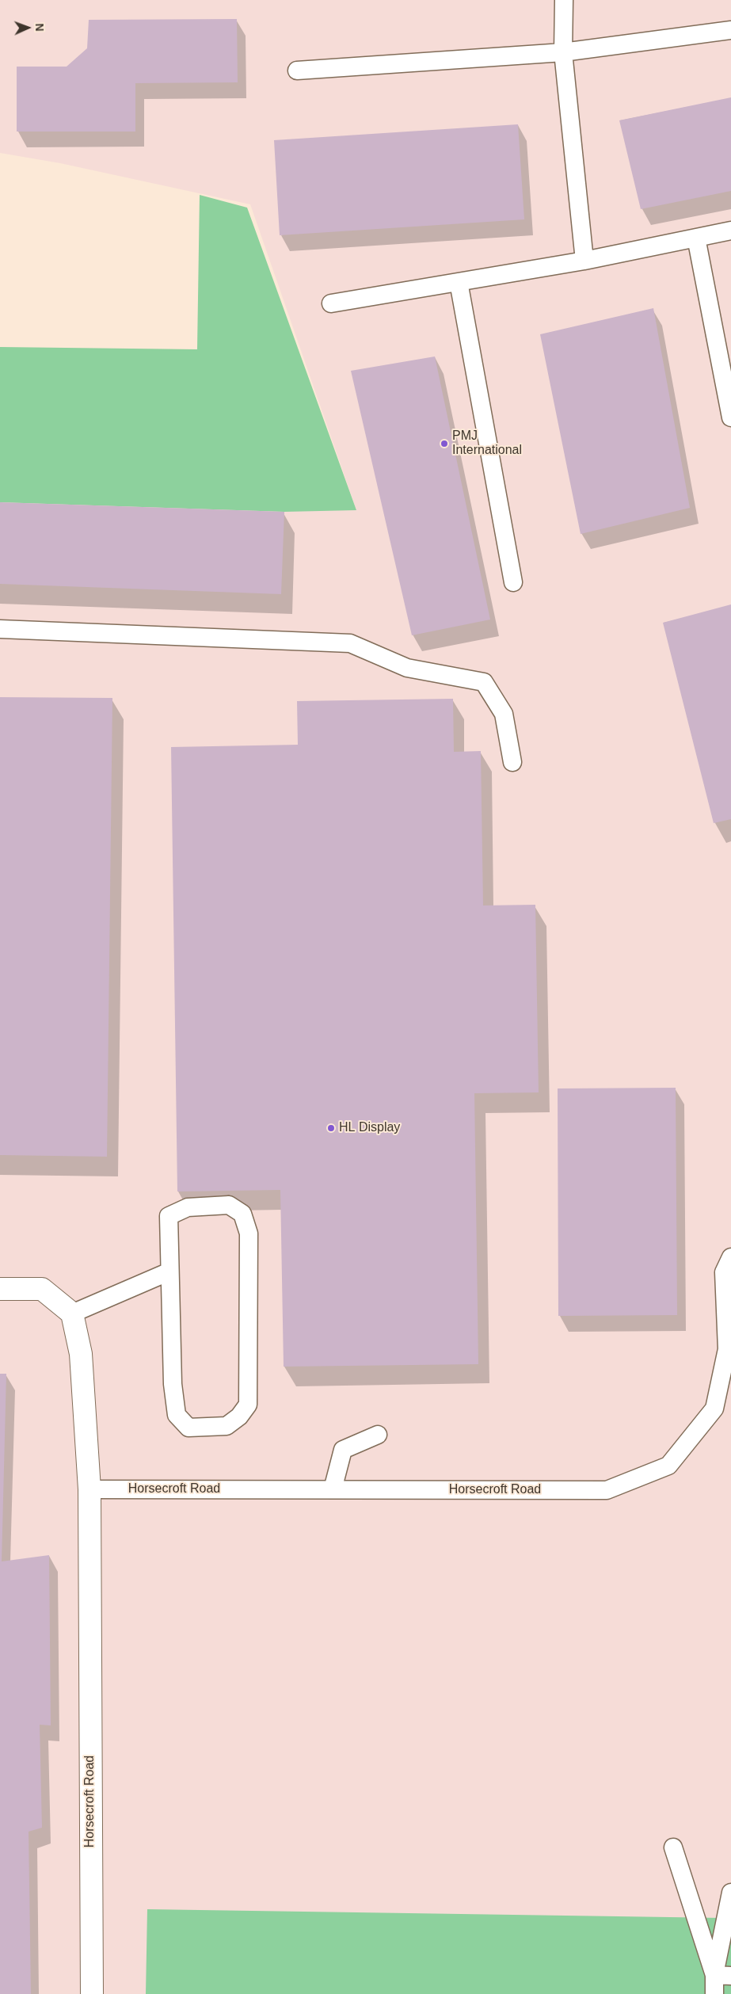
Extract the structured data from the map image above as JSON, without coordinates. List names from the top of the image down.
{
  "streets": {
    "street": ["Horsecroft Road"]
  },
  "places": ["PMJ International", "HL Display"],
  "north": "right"
}
